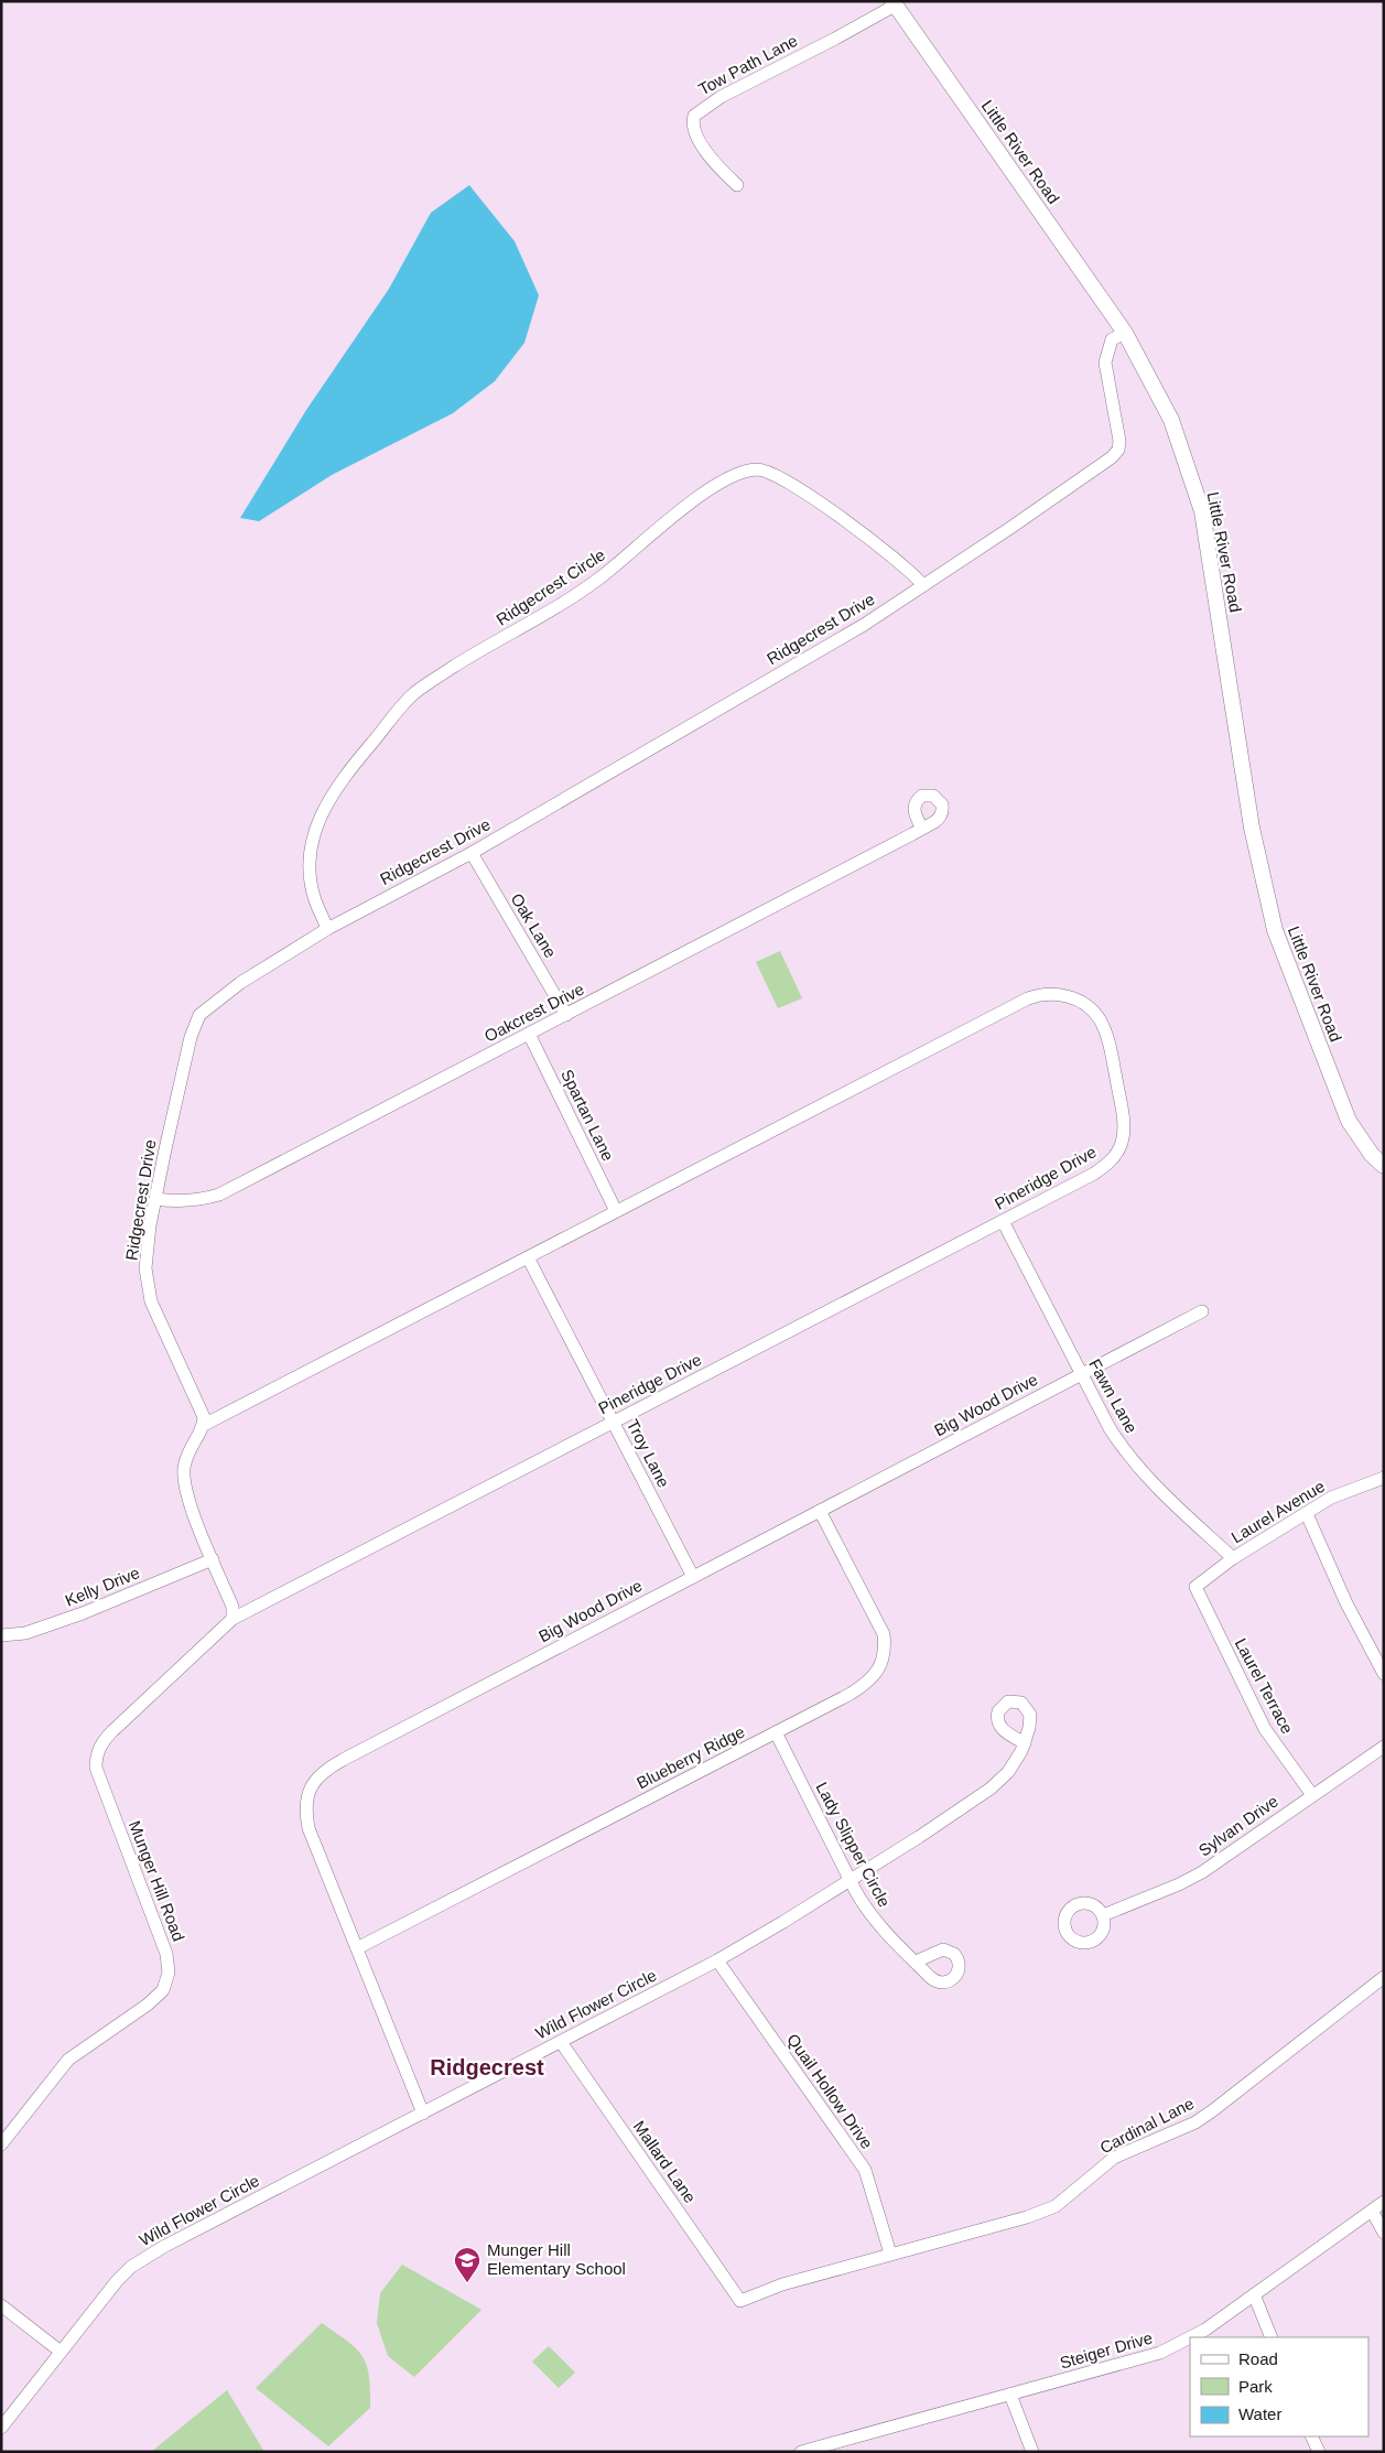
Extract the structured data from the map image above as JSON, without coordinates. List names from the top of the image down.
{
  "streets": {
    "main road": ["Little River Road"],
    "street": [
      "Tow Path Lane",
      "Ridgecrest Circle",
      "Ridgecrest Drive",
      "Oak Lane",
      "Oakcrest Drive",
      "Spartan Lane",
      "Pineridge Drive",
      "Fawn Lane",
      "Big Wood Drive",
      "Troy Lane",
      "Laurel Avenue",
      "Kelly Drive",
      "Laurel Terrace",
      "Blueberry Ridge",
      "Sylvan Drive",
      "Lady Slipper Circle",
      "Munger Hill Road",
      "Wild Flower Circle",
      "Quail Hollow Drive",
      "Cardinal Lane",
      "Mallard Lane",
      "Steiger Drive"
    ]
  },
  "crossings": [
    ["Tow Path Lane", "Little River Road"],
    ["Little River Road", "Ridgecrest Drive"],
    ["Ridgecrest Circle", "Ridgecrest Drive"],
    ["Ridgecrest Drive", "Oak Lane"],
    ["Ridgecrest Drive", "Oakcrest Drive"],
    ["Ridgecrest Drive", "Pineridge Drive"],
    ["Oak Lane", "Oakcrest Drive"],
    ["Oakcrest Drive", "Spartan Lane"],
    ["Spartan Lane", "Pineridge Drive"],
    ["Pineridge Drive", "Fawn Lane"],
    ["Pineridge Drive", "Troy Lane"],
    ["Pineridge Drive", "Munger Hill Road"],
    ["Fawn Lane", "Big Wood Drive"],
    ["Fawn Lane", "Laurel Avenue"],
    ["Big Wood Drive", "Troy Lane"],
    ["Big Wood Drive", "Blueberry Ridge"],
    ["Big Wood Drive", "Wild Flower Circle"],
    ["Laurel Avenue", "Laurel Terrace"],
    ["Laurel Terrace", "Sylvan Drive"],
    ["Blueberry Ridge", "Lady Slipper Circle"],
    ["Lady Slipper Circle", "Wild Flower Circle"],
    ["Wild Flower Circle", "Quail Hollow Drive"],
    ["Wild Flower Circle", "Mallard Lane"],
    ["Quail Hollow Drive", "Cardinal Lane"],
    ["Cardinal Lane", "Mallard Lane"]
  ],
  "districts": ["Ridgecrest"],
  "places": {
    "school or university": ["Munger Hill Elementary School"]
  },
  "legend": ["Road", "Park", "Water"]
}
